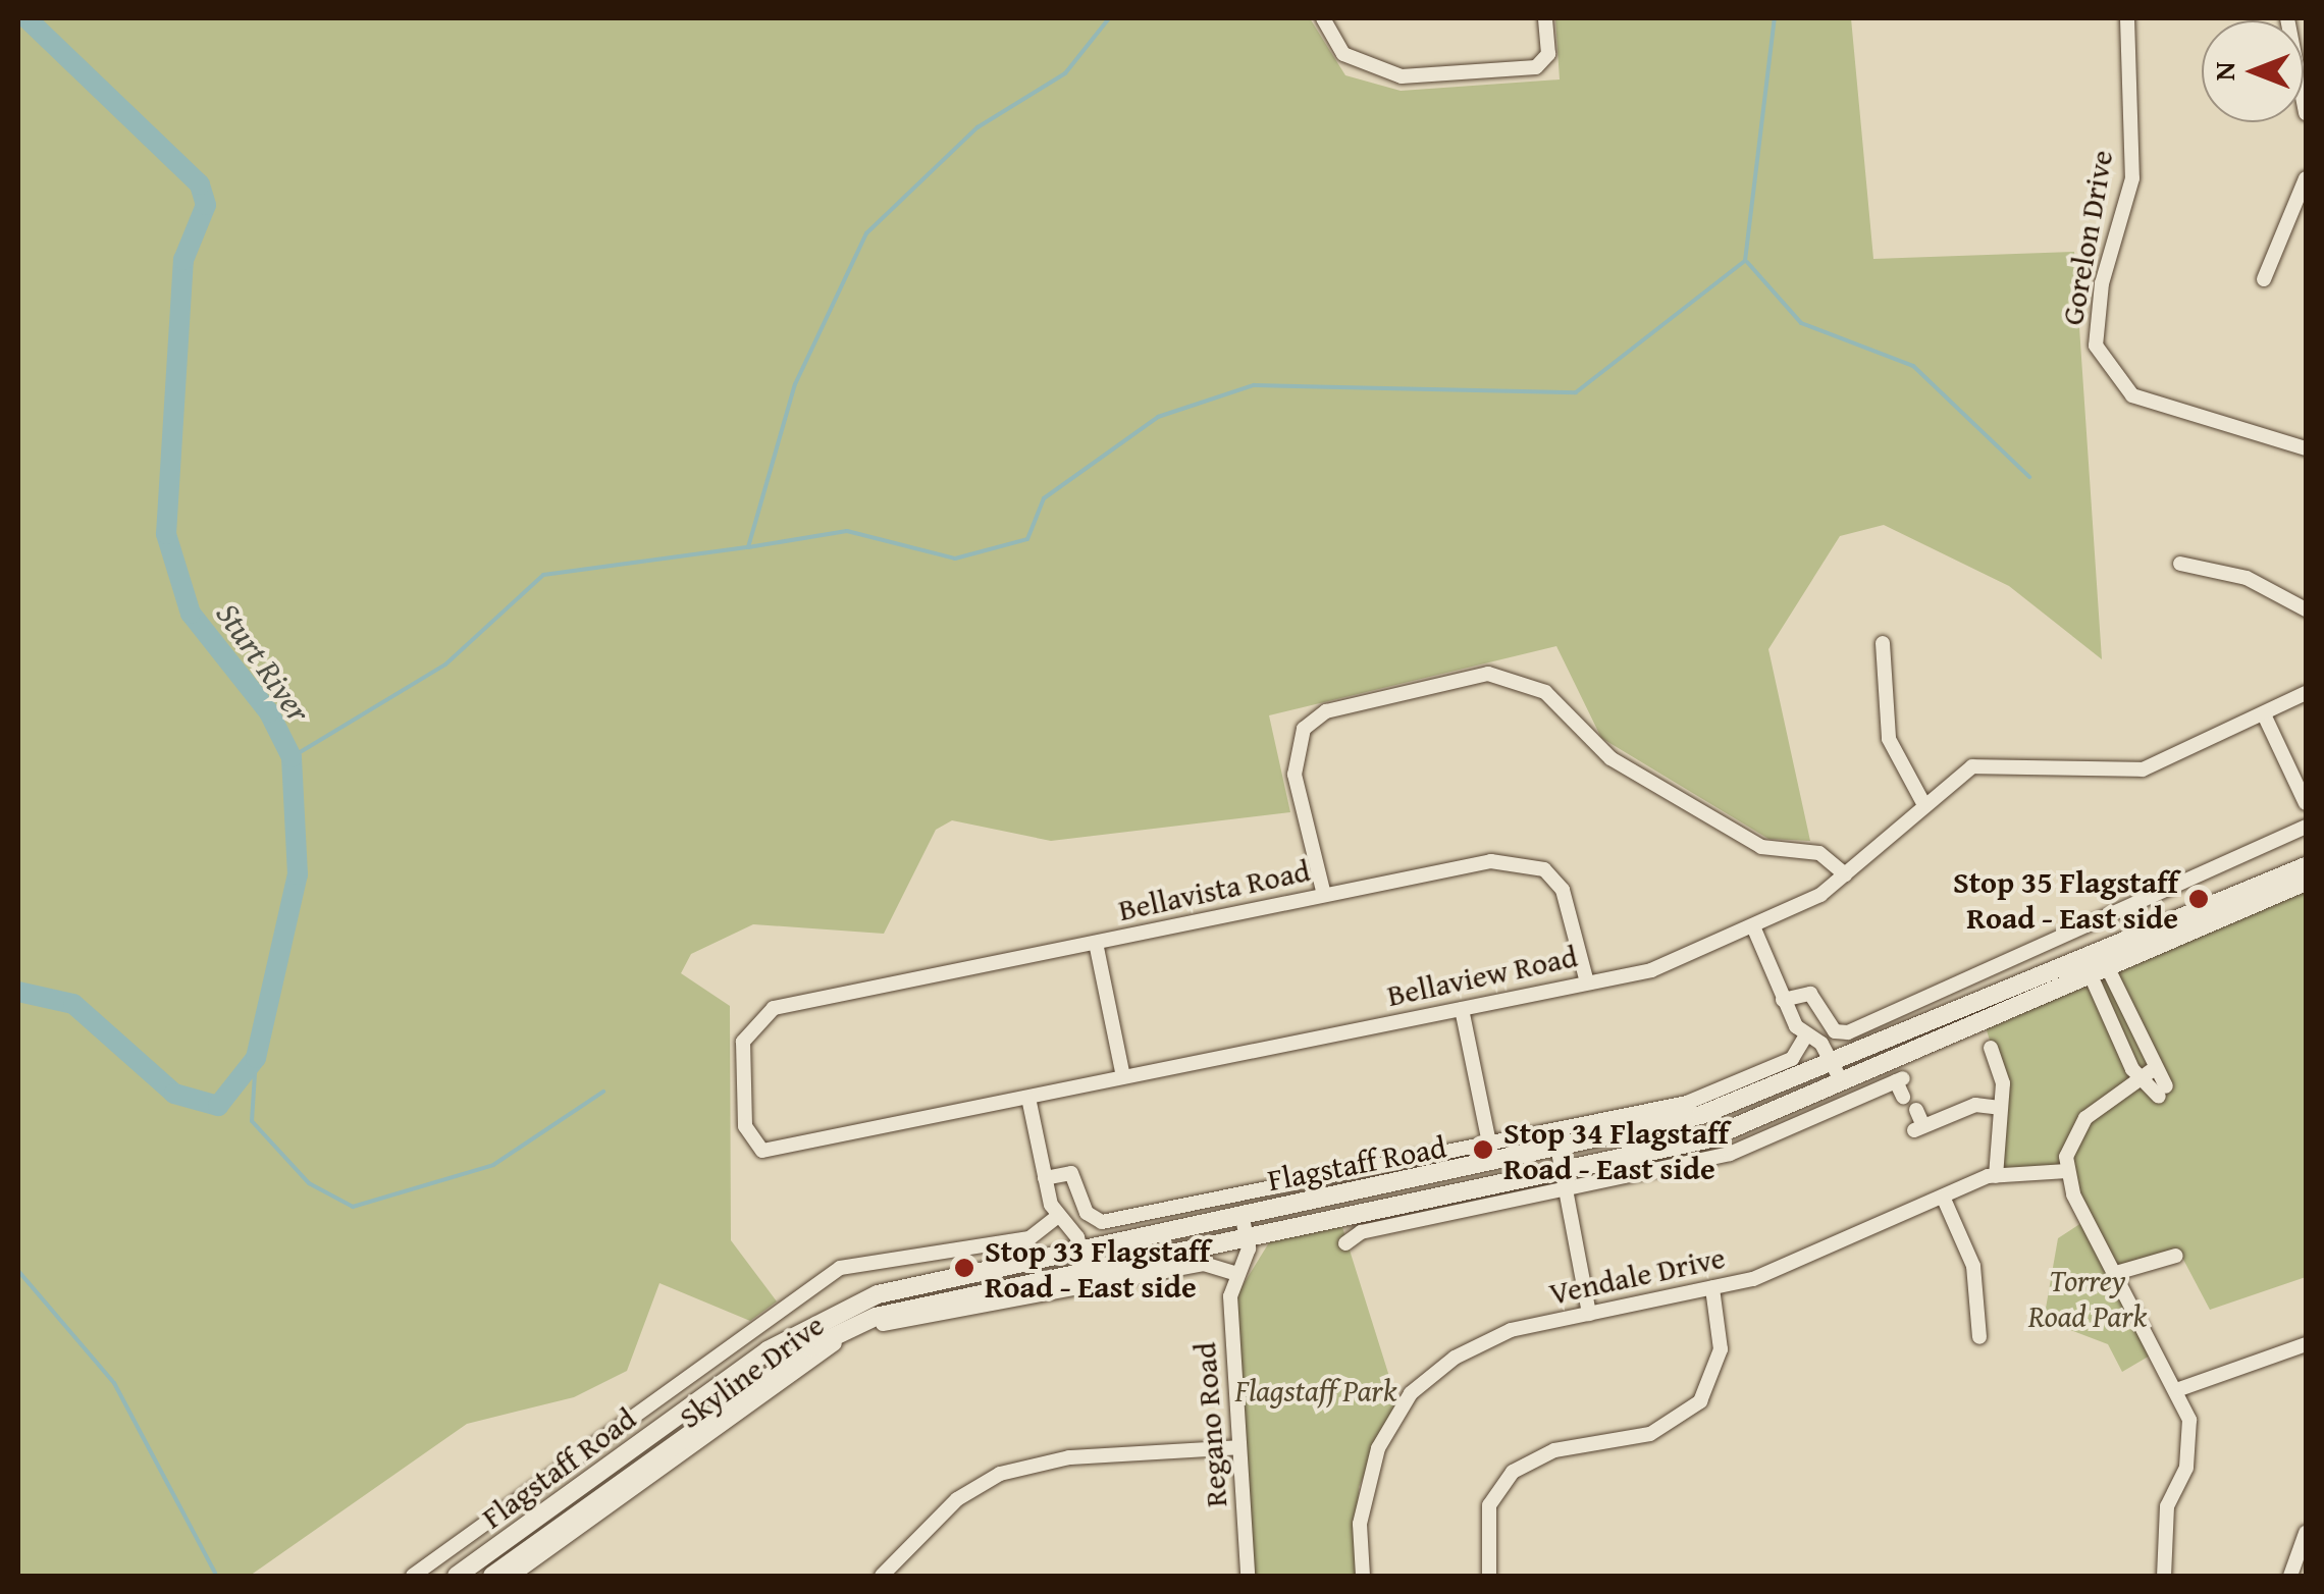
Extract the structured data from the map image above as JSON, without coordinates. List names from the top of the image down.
{
  "streets": {
    "main road": ["Flagstaff Road"],
    "street": [
      "Gorelon Drive",
      "Bellavista Road",
      "Bellaview Road",
      "Vendale Drive",
      "Skyline Drive",
      "Regano Road"
    ]
  },
  "crossings": [
    ["Bellavista Road", "Bellaview Road"],
    ["Flagstaff Road", "Regano Road"],
    ["Skyline Drive", "Regano Road"]
  ],
  "water": ["Sturt River"],
  "parks": ["Torrey Road Park", "Flagstaff Park"],
  "places": ["Stop 35 Flagstaff Road - East side", "Stop 34 Flagstaff Road - East side", "Stop 33 Flagstaff Road - East side"],
  "north": "left"
}
